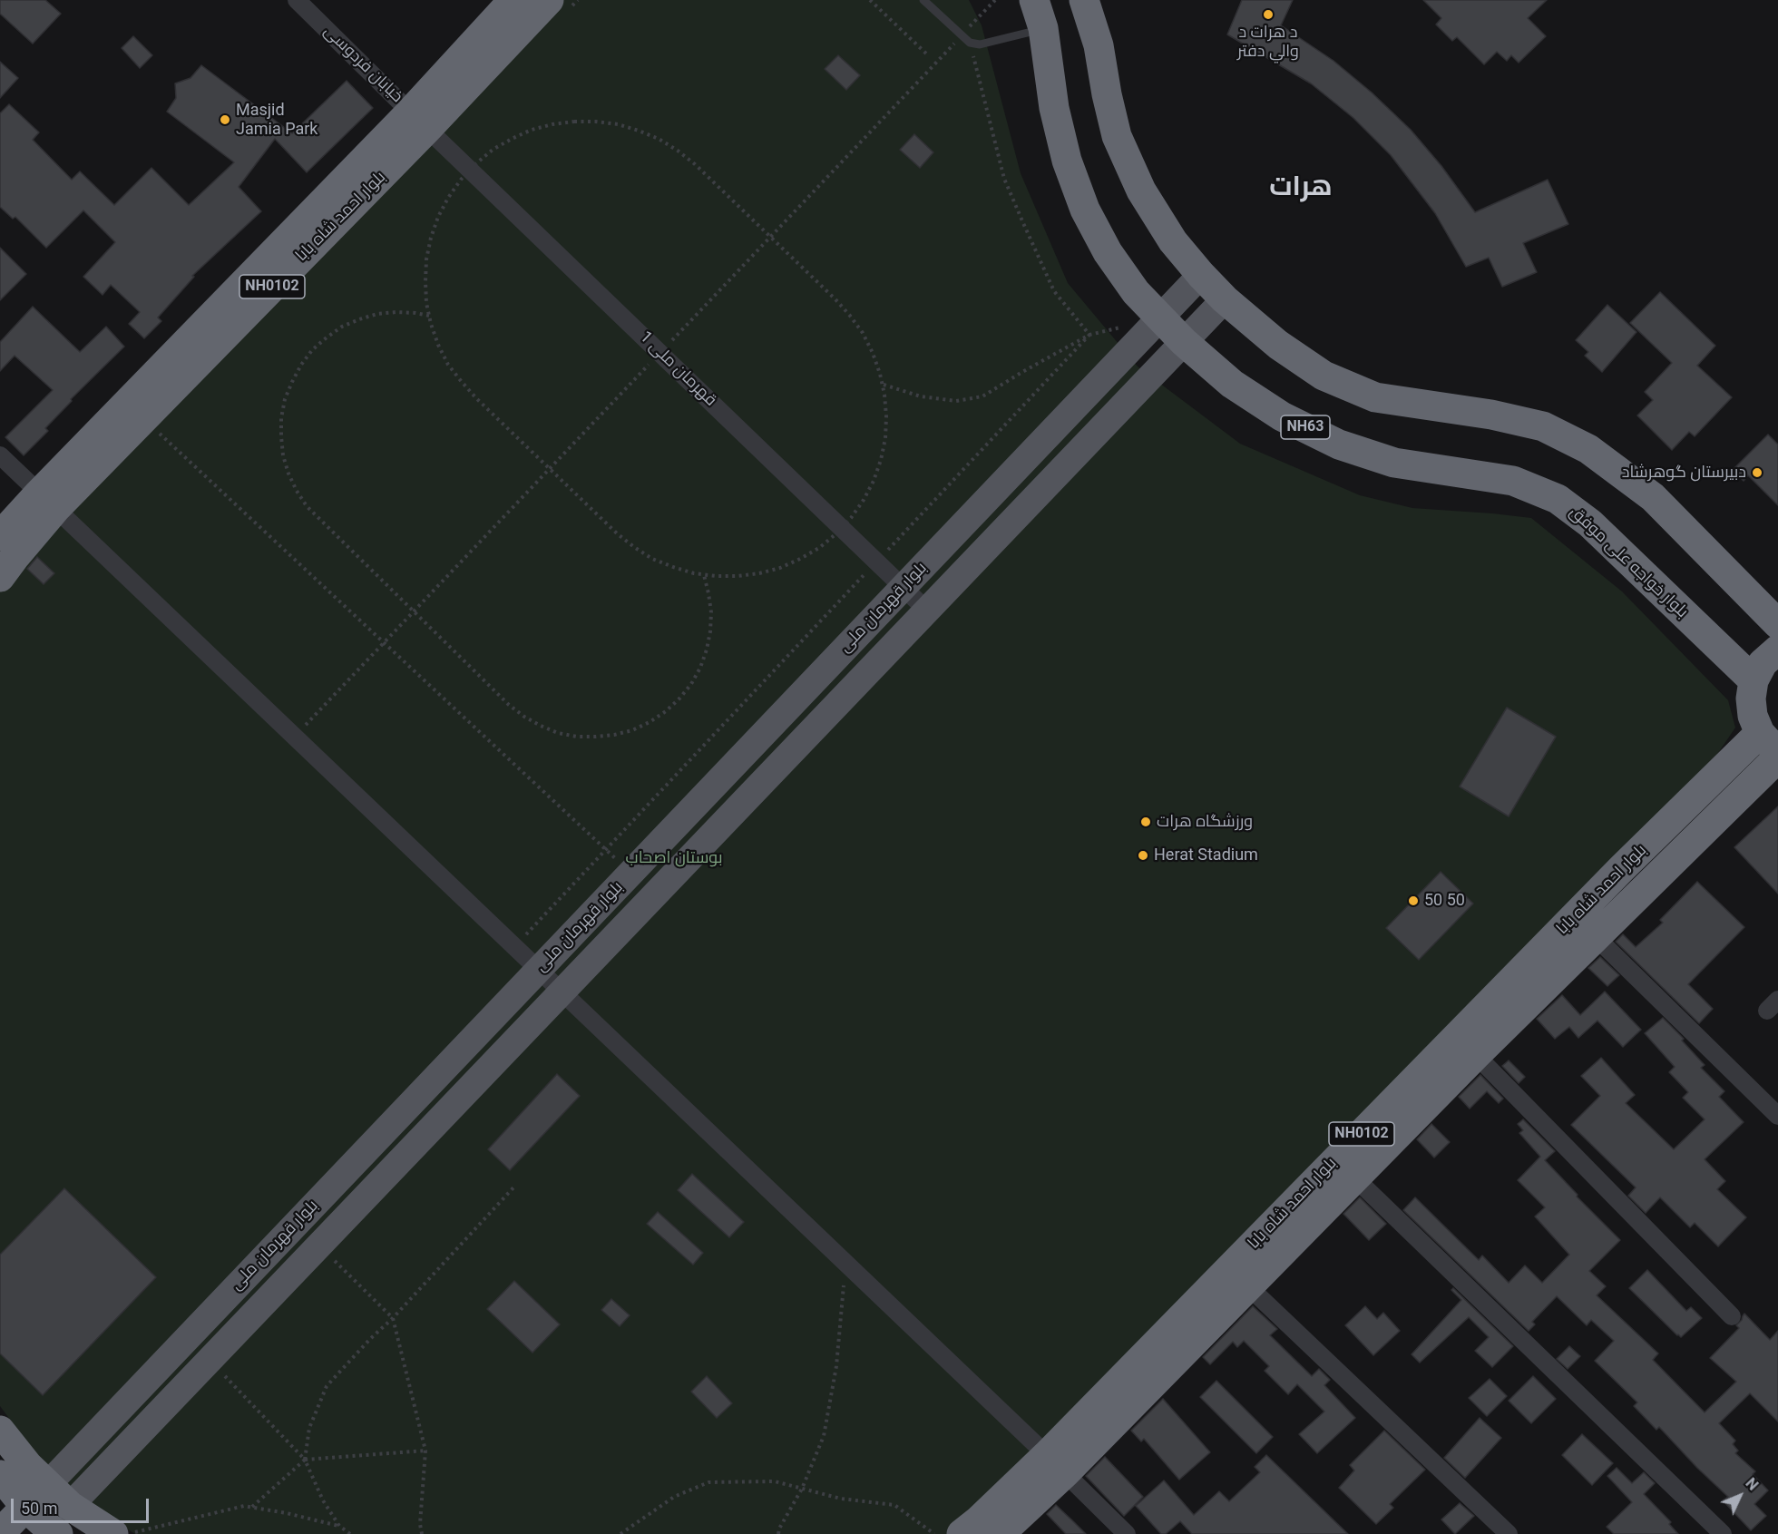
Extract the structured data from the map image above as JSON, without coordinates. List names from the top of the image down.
{
  "streets": {
    "highway": [
      "بلوار احمد شاه بابا",
      "NH0102",
      "NH63",
      "بلوار خواجه علی موفق"
    ],
    "main road": ["بلوار قهرمان ملی"],
    "street": ["خیابان فردوسی", "قهرمان ملی 1"]
  },
  "crossings": [
    ["خیابان فردوسی", "بلوار احمد شاه بابا"],
    ["خیابان فردوسی", "قهرمان ملی 1"],
    ["بلوار احمد شاه بابا", "قهرمان ملی 1"],
    ["قهرمان ملی 1", "بلوار قهرمان ملی"],
    ["بلوار خواجه علی موفق", "بلوار قهرمان ملی"]
  ],
  "districts": ["هرات"],
  "parks": ["بوستان اصحاب"],
  "places": [
    "د هرات د والي دفتر",
    "Masjid Jamia Park",
    "دبیرستان گوهرشاد",
    "ورزشگاه هرات",
    "Herat Stadium",
    "50 50"
  ],
  "scale_bar": "50 m",
  "north": "top right"
}
